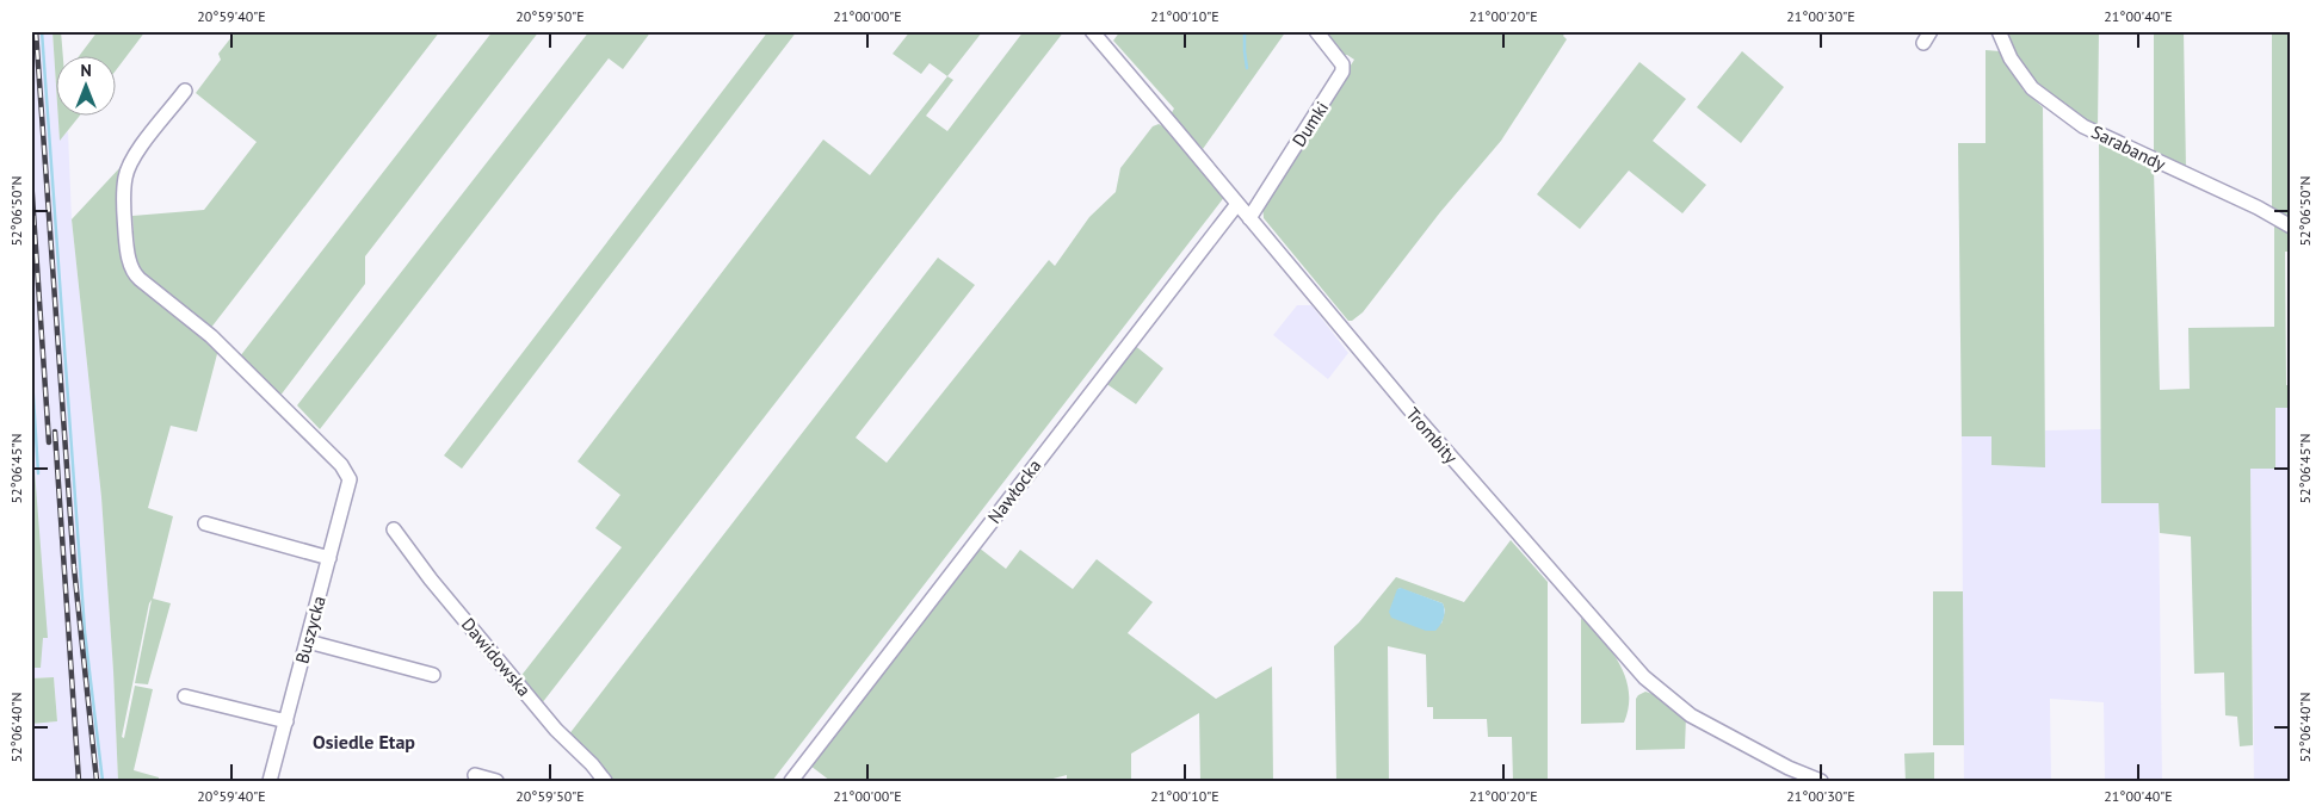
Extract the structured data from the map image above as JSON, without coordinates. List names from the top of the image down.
{
  "streets": {
    "street": [
      "Dumki",
      "Sarabandy",
      "Trombity",
      "Nawłocka",
      "Buszycka",
      "Dawidowska"
    ]
  },
  "crossings": [
    ["Dumki", "Trombity"],
    ["Trombity", "Nawłocka"]
  ],
  "districts": ["Osiedle Etap"],
  "north": "top",
  "coordinates": [
    "20°59'40\"E",
    "20°59'50\"E",
    "21°00'00\"E",
    "21°00'10\"E",
    "21°00'20\"E",
    "21°00'30\"E",
    "21°00'40\"E",
    "52°06'50\"N",
    "52°06'45\"N",
    "52°06'40\"N"
  ]
}
